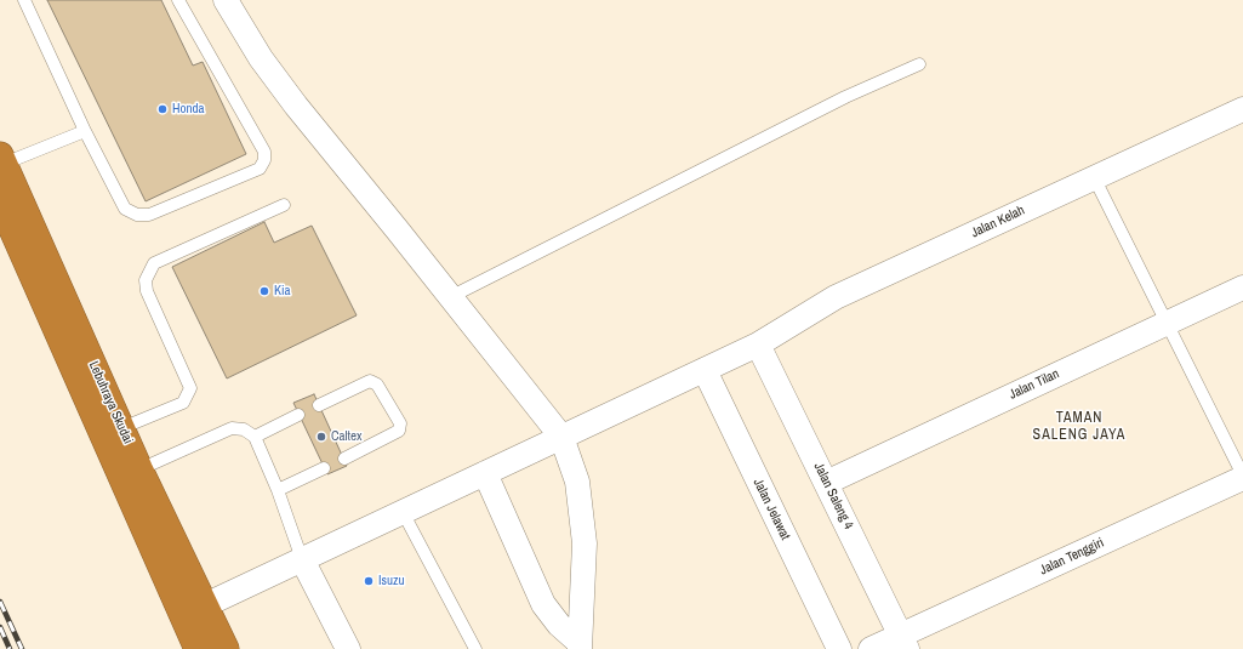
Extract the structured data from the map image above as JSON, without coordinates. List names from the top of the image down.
{
  "streets": {
    "highway": ["Lebuhraya Skudai"],
    "street": [
      "Jalan Kelah",
      "Jalan Tilan",
      "Jalan Saleng 4",
      "Jalan Jelawat",
      "Jalan Tenggiri"
    ]
  },
  "crossings": [
    ["Jalan Kelah", "Lebuhraya Skudai"],
    ["Jalan Kelah", "Jalan Saleng 4"],
    ["Jalan Kelah", "Jalan Jelawat"],
    ["Jalan Tilan", "Jalan Saleng 4"],
    ["Jalan Saleng 4", "Jalan Tenggiri"]
  ],
  "districts": ["TAMAN SALENG JAYA"],
  "places": [
    "Honda",
    "Kia",
    "Caltex",
    "Isuzu"
  ]
}
